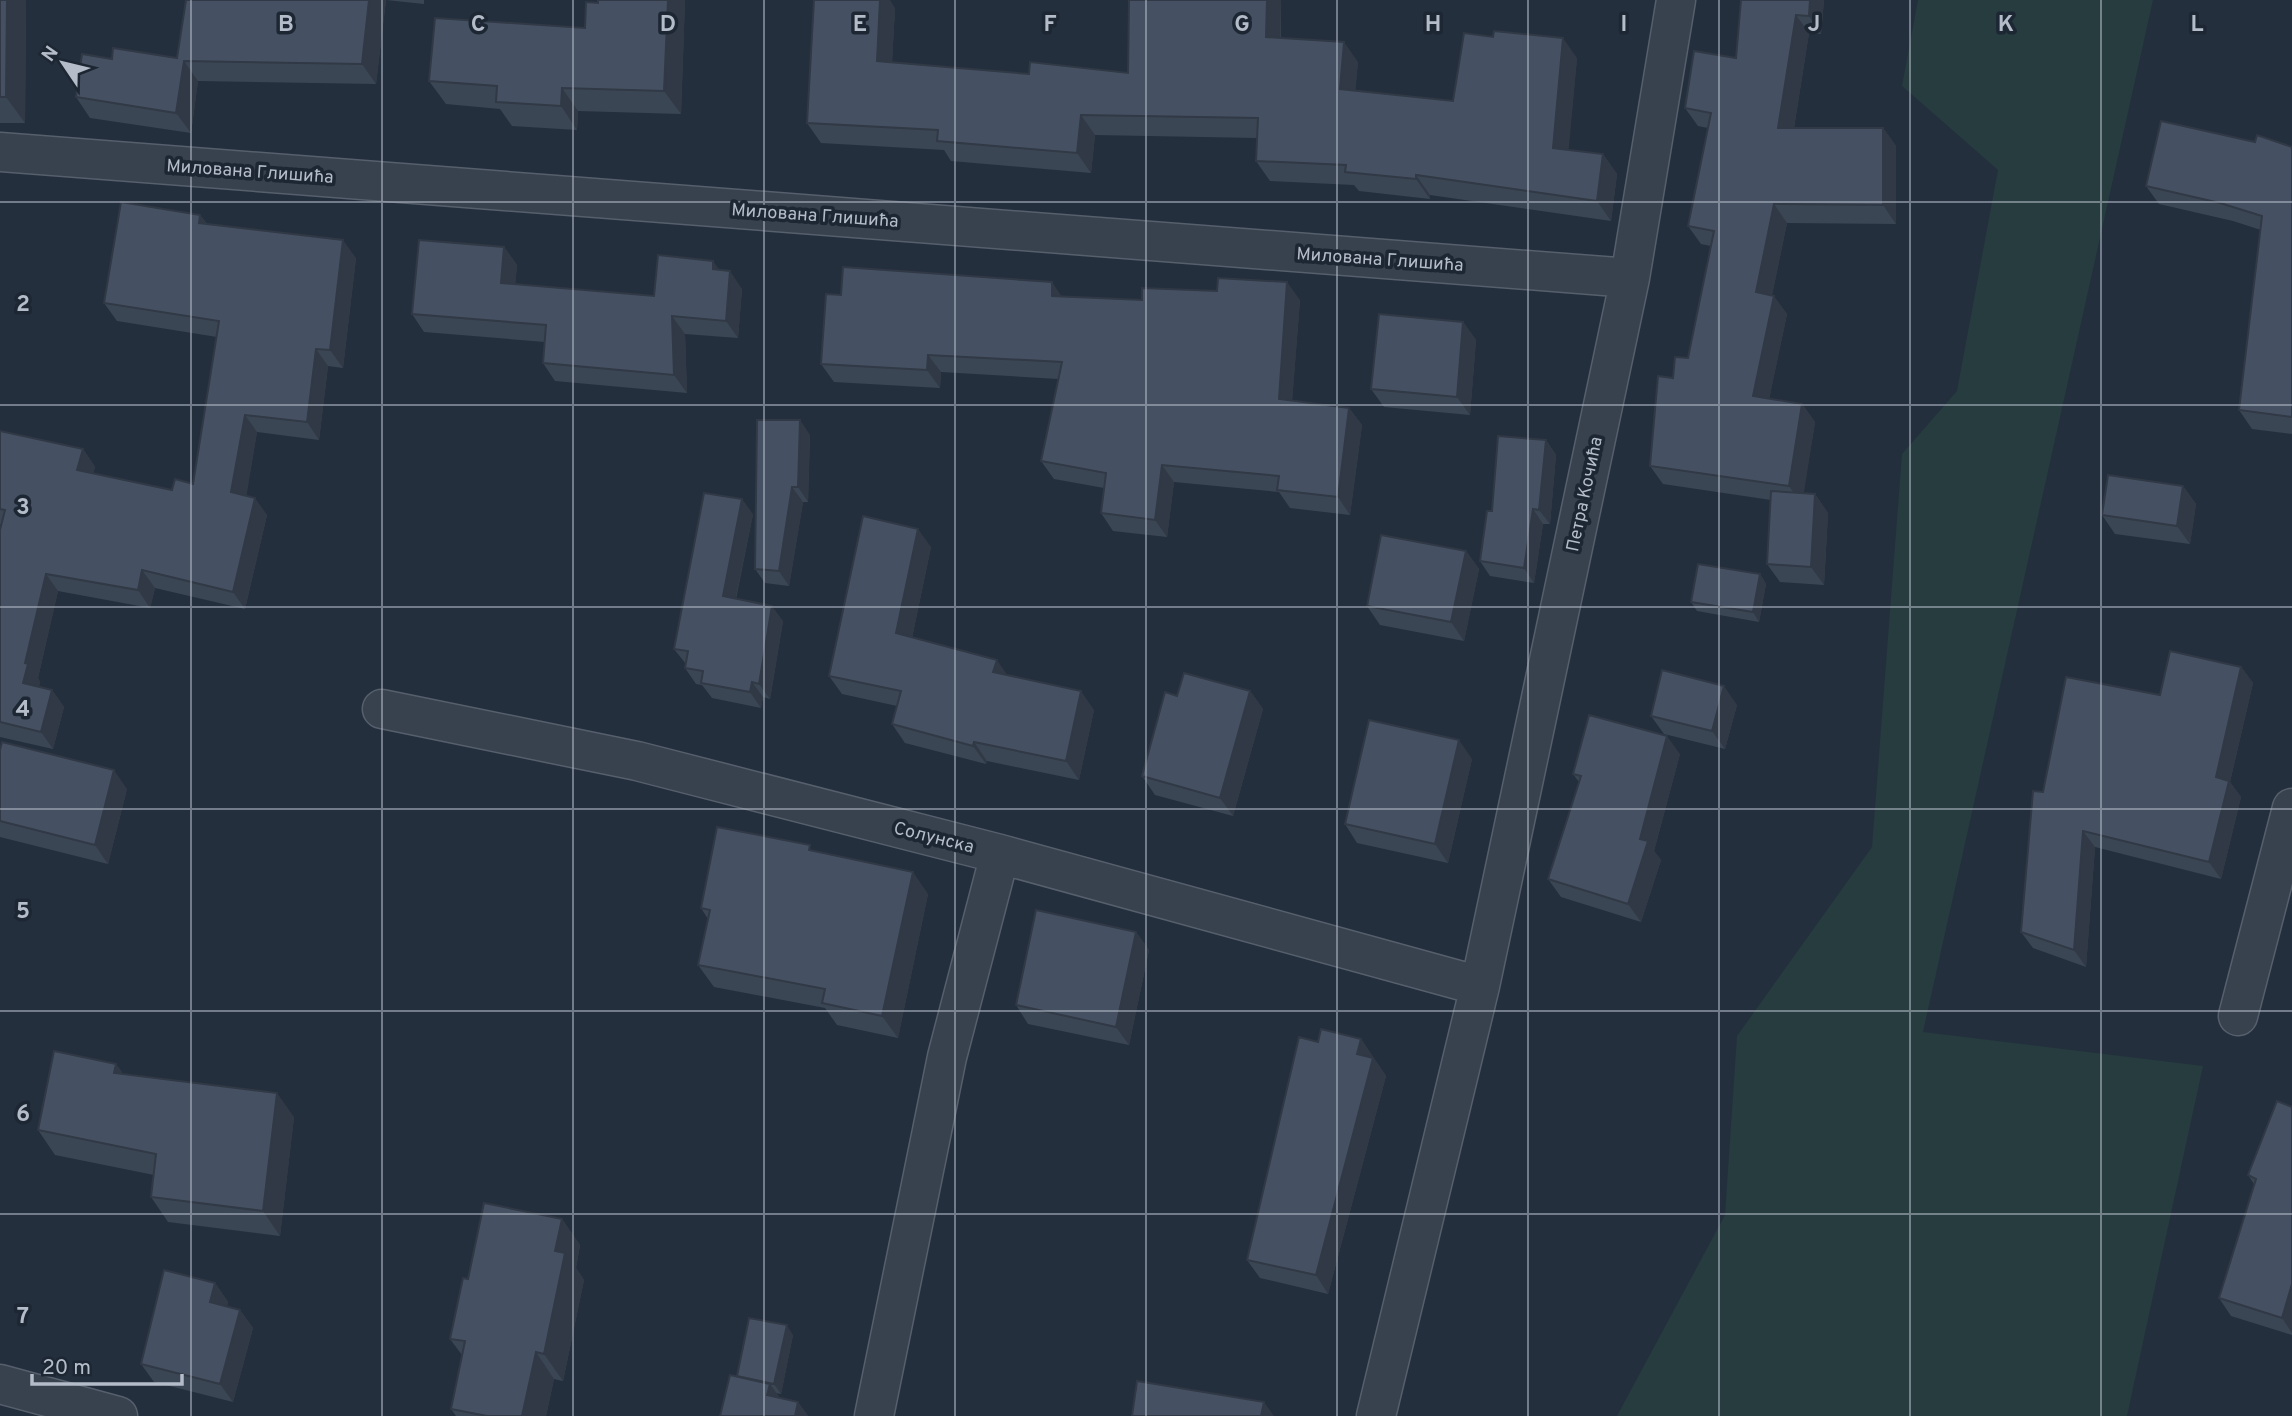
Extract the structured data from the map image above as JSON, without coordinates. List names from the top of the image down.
{
  "streets": {
    "street": ["Милована Глишића", "Петра Кочића", "Солунска"]
  },
  "crossings": [
    ["Милована Глишића", "Петра Кочића"],
    ["Петра Кочића", "Солунска"]
  ],
  "scale_bar": "20 m",
  "north": "top left",
  "grid": {
    "columns": [
      "B",
      "C",
      "D",
      "E",
      "F",
      "G",
      "H",
      "I",
      "J",
      "K",
      "L"
    ],
    "rows": [
      "2",
      "3",
      "4",
      "5",
      "6",
      "7"
    ]
  }
}
